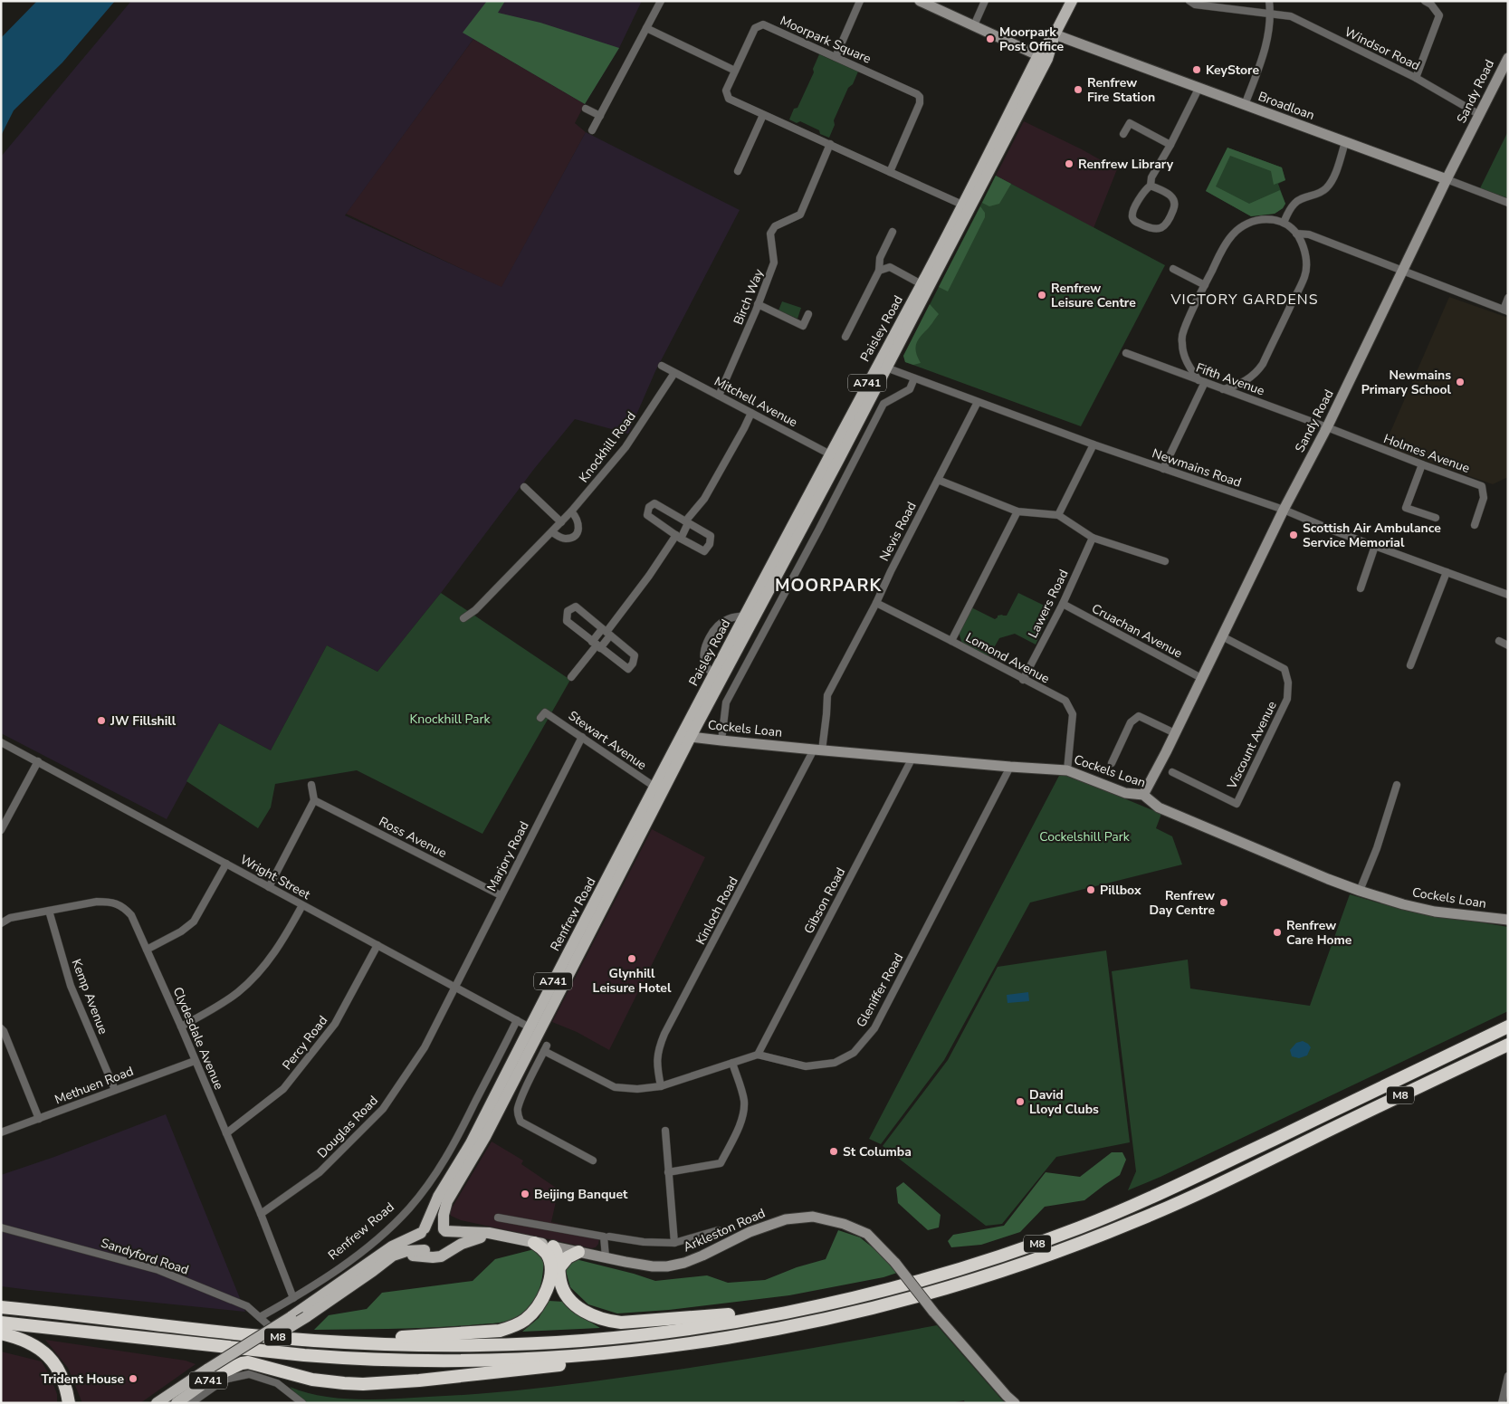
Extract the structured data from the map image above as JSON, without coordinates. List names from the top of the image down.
{
  "streets": {
    "highway": ["M8"],
    "main road": [
      "Paisley Road",
      "A741",
      "Renfrew Road",
      "Arkleston Road"
    ],
    "street": [
      "Moorpark Square",
      "Windsor Road",
      "Sandy Road",
      "Broadloan",
      "Birch Way",
      "Fifth Avenue",
      "Mitchell Avenue",
      "Knockhill Road",
      "Holmes Avenue",
      "Newmains Road",
      "Nevis Road",
      "Lawers Road",
      "Cruachan Avenue",
      "Lomond Avenue",
      "Cockels Loan",
      "Stewart Avenue",
      "Viscount Avenue",
      "Ross Avenue",
      "Marjory Road",
      "Wright Street",
      "Gibson Road",
      "Kinloch Road",
      "Gleniffer Road",
      "Kemp Avenue",
      "Clydesdale Avenue",
      "Percy Road",
      "Methuen Road",
      "Douglas Road",
      "Sandyford Road"
    ]
  },
  "crossings": [
    ["Moorpark Square", "Birch Way"],
    ["Moorpark Square", "Paisley Road"],
    ["Windsor Road", "Sandy Road"],
    ["Sandy Road", "Broadloan"],
    ["Sandy Road", "Fifth Avenue"],
    ["Sandy Road", "Holmes Avenue"],
    ["Sandy Road", "Newmains Road"],
    ["Sandy Road", "Cruachan Avenue"],
    ["Sandy Road", "Cockels Loan"],
    ["Sandy Road", "Viscount Avenue"],
    ["Broadloan", "Paisley Road"],
    ["Birch Way", "Mitchell Avenue"],
    ["Paisley Road", "Mitchell Avenue"],
    ["Paisley Road", "Newmains Road"],
    ["Paisley Road", "Cockels Loan"],
    ["Paisley Road", "Renfrew Road"],
    ["Fifth Avenue", "Holmes Avenue"],
    ["A741", "Renfrew Road"],
    ["A741", "Arkleston Road"],
    ["A741", "Sandyford Road"],
    ["Mitchell Avenue", "Knockhill Road"],
    ["Newmains Road", "Nevis Road"],
    ["Nevis Road", "Lomond Avenue"],
    ["Nevis Road", "Cockels Loan"],
    ["Nevis Road", "Kinloch Road"],
    ["Lawers Road", "Cruachan Avenue"],
    ["Lawers Road", "Lomond Avenue"],
    ["Lomond Avenue", "Cockels Loan"],
    ["Cockels Loan", "Gibson Road"],
    ["Cockels Loan", "Kinloch Road"],
    ["Cockels Loan", "Renfrew Road"],
    ["Cockels Loan", "Gleniffer Road"],
    ["Stewart Avenue", "Marjory Road"],
    ["Stewart Avenue", "Renfrew Road"],
    ["Ross Avenue", "Marjory Road"],
    ["Marjory Road", "Wright Street"],
    ["Marjory Road", "Douglas Road"],
    ["Wright Street", "Renfrew Road"],
    ["Wright Street", "Percy Road"],
    ["Wright Street", "Douglas Road"],
    ["Gibson Road", "Gleniffer Road"],
    ["Renfrew Road", "Clydesdale Avenue"],
    ["Renfrew Road", "Arkleston Road"],
    ["Renfrew Road", "Sandyford Road"],
    ["Kemp Avenue", "Clydesdale Avenue"],
    ["Kemp Avenue", "Methuen Road"],
    ["Clydesdale Avenue", "Percy Road"],
    ["Clydesdale Avenue", "Methuen Road"],
    ["Clydesdale Avenue", "Douglas Road"]
  ],
  "districts": ["VICTORY GARDENS", "MOORPARK"],
  "parks": ["Knockhill Park", "Cockelshill Park"],
  "places": [
    "Moorpark Post Office",
    "KeyStore",
    "Renfrew Fire Station",
    "Renfrew Library",
    "Renfrew Leisure Centre",
    "Newmains Primary School",
    "Scottish Air Ambulance Service Memorial",
    "JW Fillshill",
    "Pillbox",
    "Renfrew Day Centre",
    "Renfrew Care Home",
    "Glynhill Leisure Hotel",
    "David Lloyd Clubs",
    "St Columba",
    "Beijing Banquet",
    "Trident House"
  ]
}
